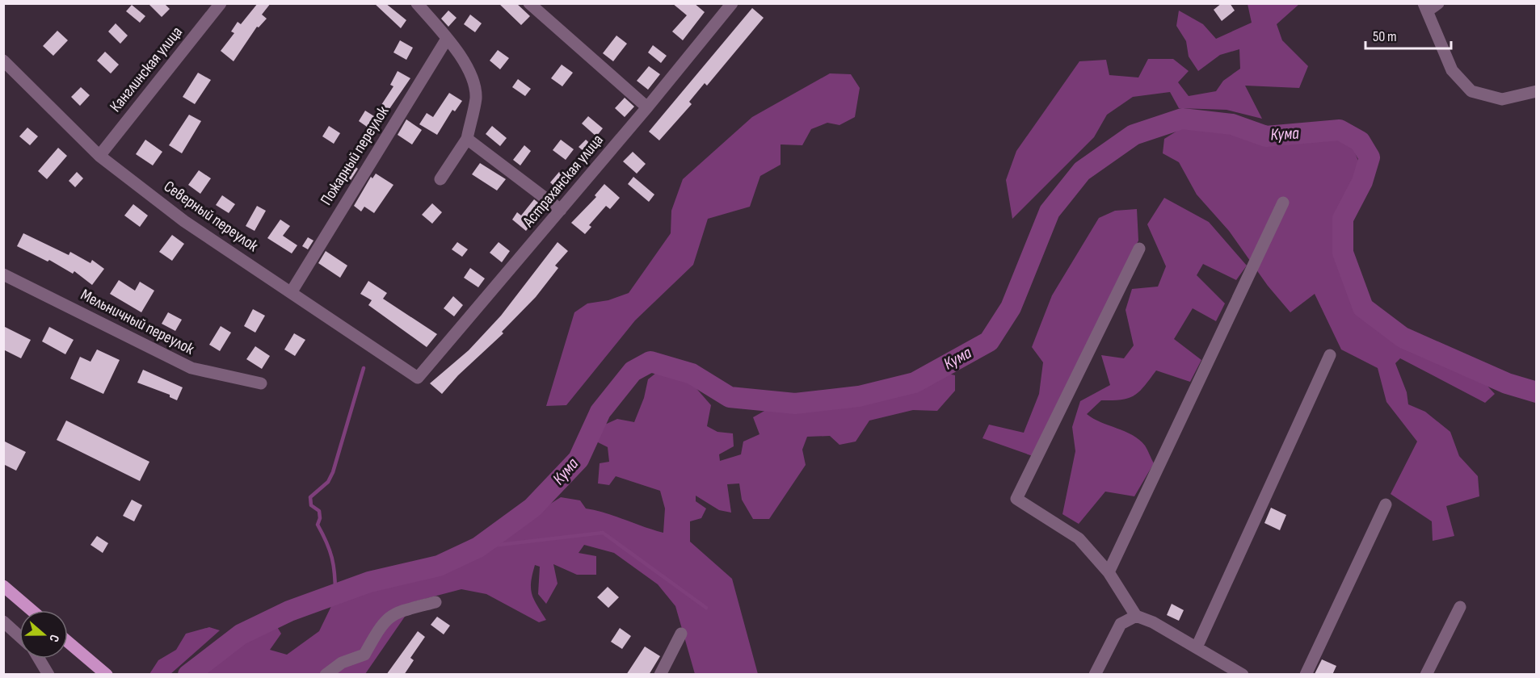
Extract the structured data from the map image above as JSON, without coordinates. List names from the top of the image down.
{
  "streets": {
    "street": [
      "Канглинская улица",
      "Пожарный переулок",
      "Астраханская улица",
      "Северный переулок",
      "Мельничный переулок"
    ]
  },
  "crossings": [
    ["Канглинская улица", "Северный переулок"],
    ["Пожарный переулок", "Северный переулок"],
    ["Астраханская улица", "Северный переулок"]
  ],
  "water": ["Кума"],
  "scale_bar": "50 m",
  "north": "right"
}
